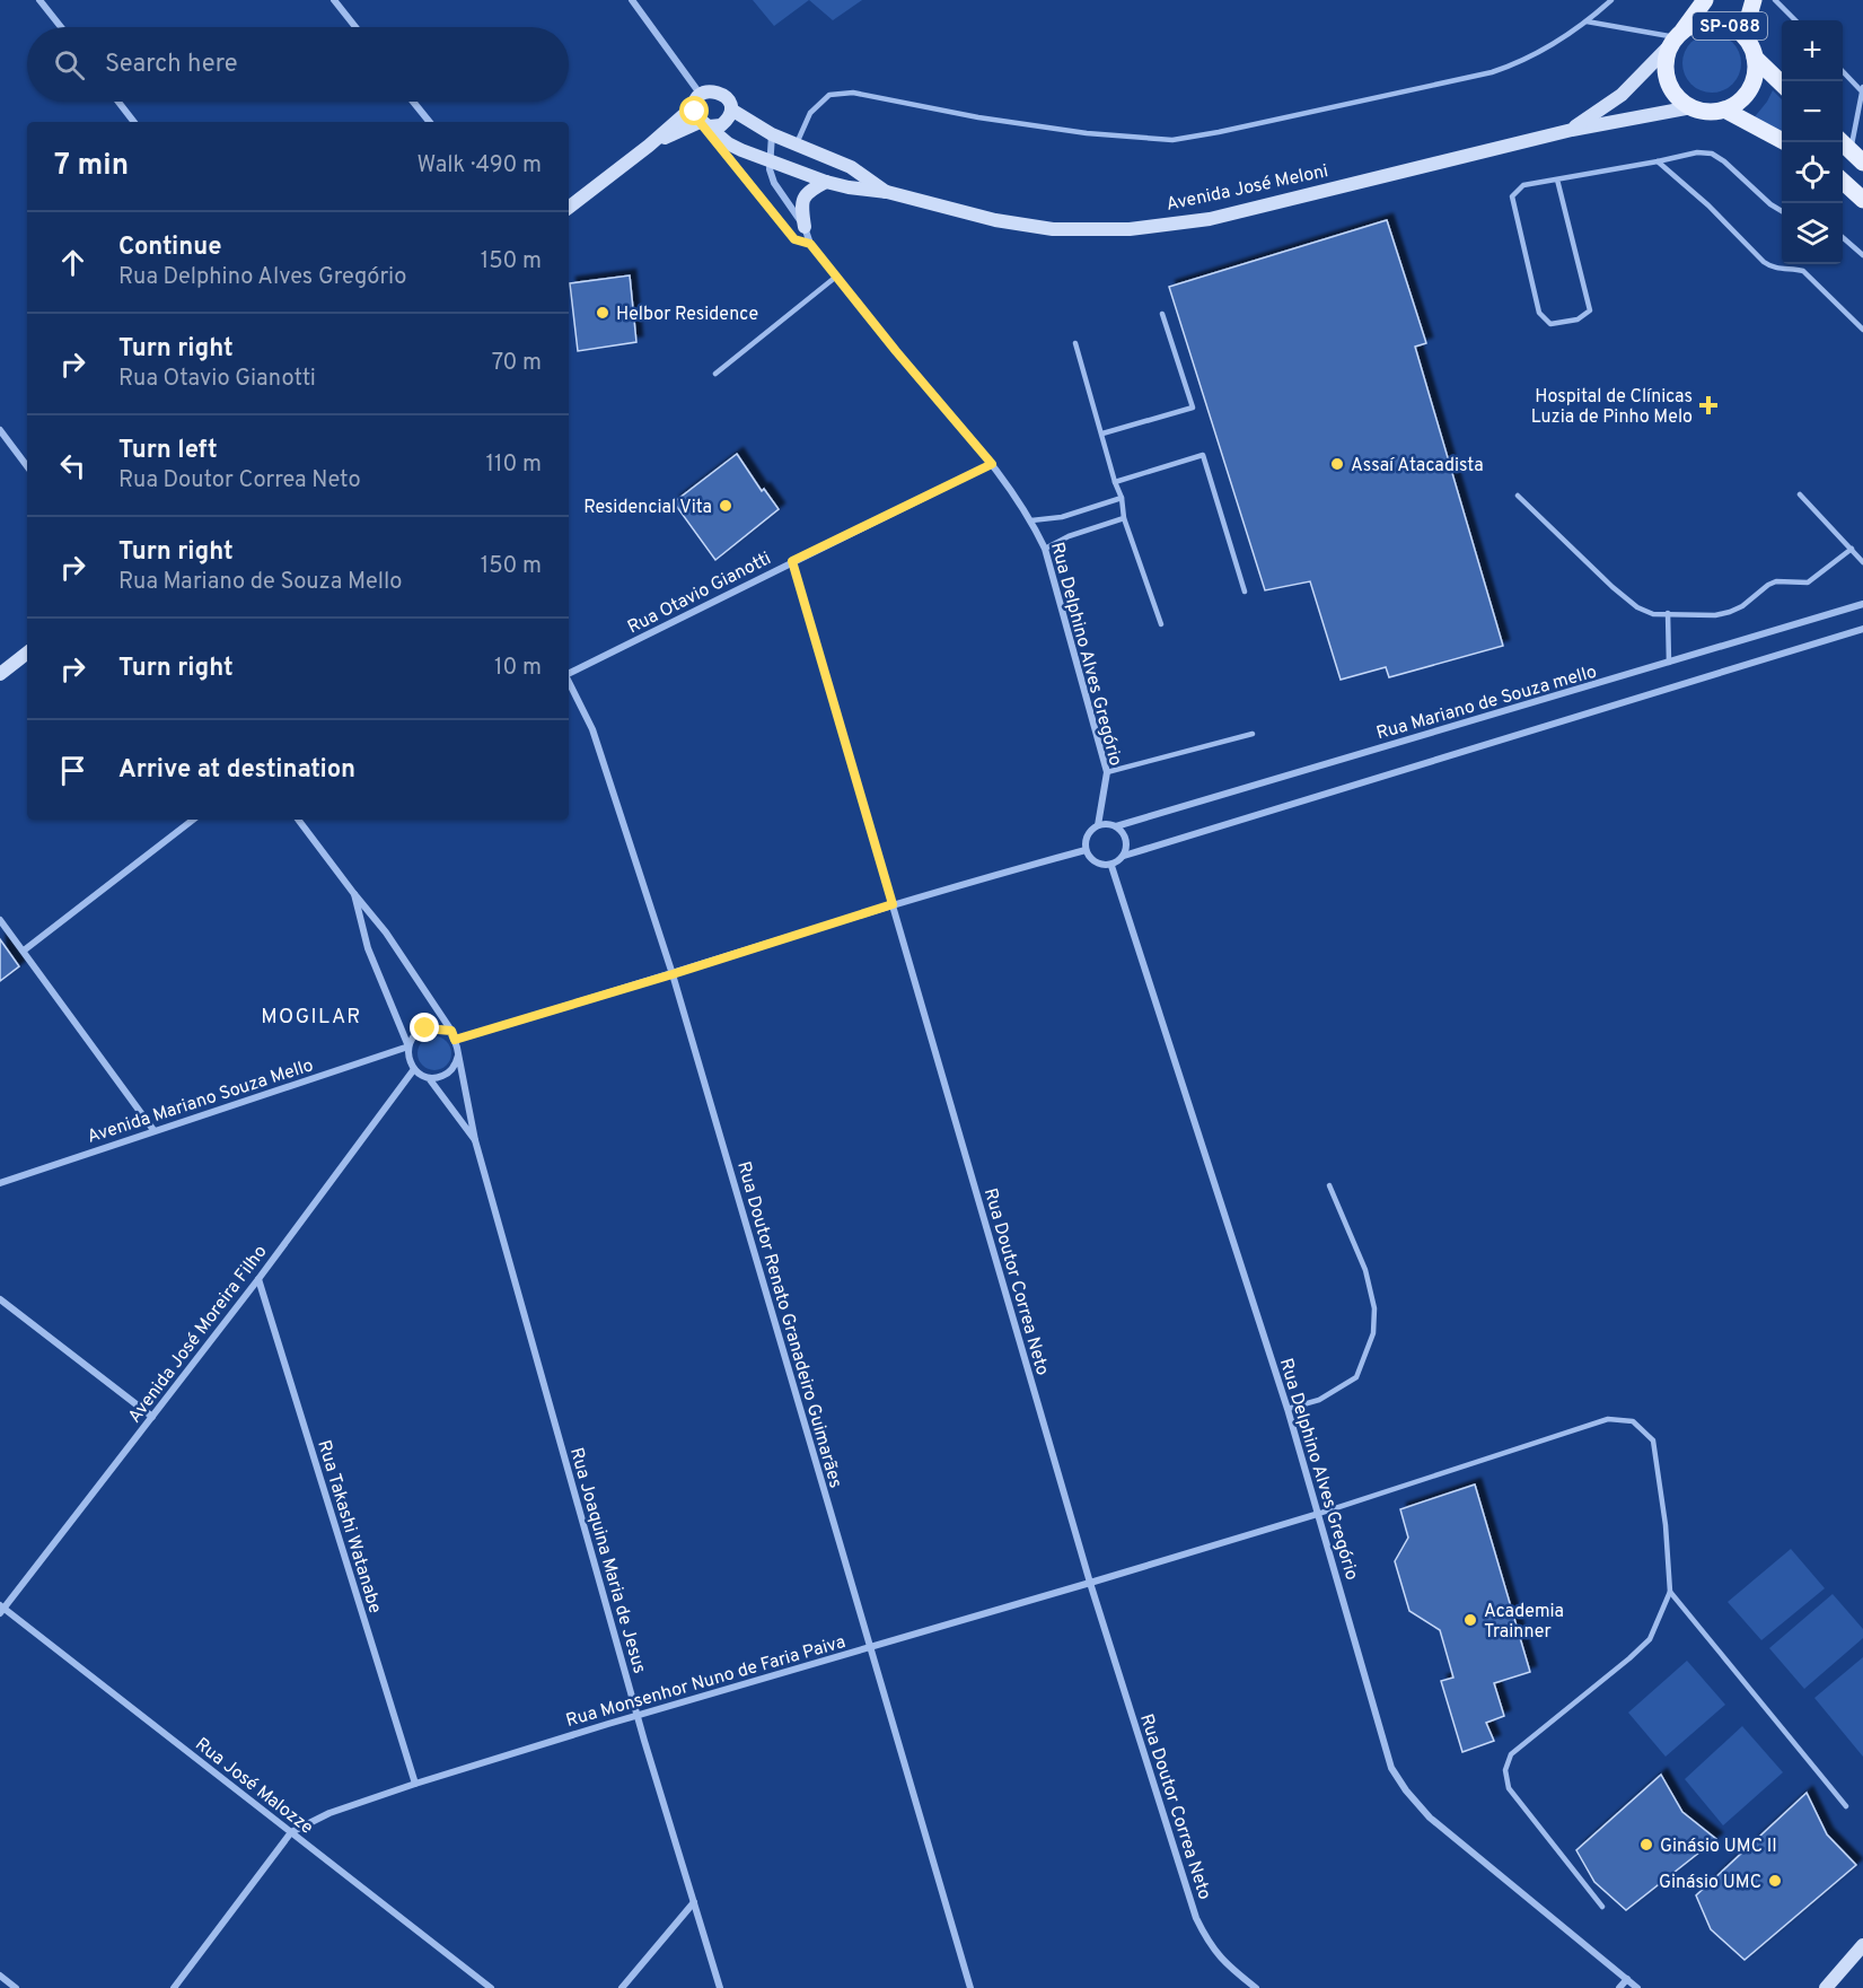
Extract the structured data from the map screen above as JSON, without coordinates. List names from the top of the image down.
{
  "streets": {
    "main road": ["SP-088", "Avenida José Meloni"],
    "street": [
      "Rua Otavio Gianotti",
      "Rua Delphino Alves Gregório",
      "Rua Mariano de Souza mello",
      "Avenida Mariano Souza Mello",
      "Rua Doutor Correa Neto",
      "Rua Doutor Renato Granadeiro Guimarães",
      "Avenida José Moreira Filho",
      "Rua Takashi Watanabe",
      "Rua Joaquina Maria de Jesus",
      "Rua Monsenhor Nuno de Faria Paiva",
      "Rua José Malozze"
    ]
  },
  "crossings": [
    ["SP-088", "Avenida José Meloni"],
    ["Rua Otavio Gianotti", "Rua Delphino Alves Gregório"],
    ["Rua Otavio Gianotti", "Rua Doutor Correa Neto"],
    ["Rua Delphino Alves Gregório", "Rua Mariano de Souza mello"],
    ["Rua Delphino Alves Gregório", "Rua Monsenhor Nuno de Faria Paiva"],
    ["Avenida Mariano Souza Mello", "Avenida José Moreira Filho"],
    ["Avenida Mariano Souza Mello", "Rua Joaquina Maria de Jesus"],
    ["Rua Doutor Correa Neto", "Rua Monsenhor Nuno de Faria Paiva"],
    ["Rua Doutor Renato Granadeiro Guimarães", "Rua Monsenhor Nuno de Faria Paiva"],
    ["Avenida José Moreira Filho", "Rua Takashi Watanabe"],
    ["Avenida José Moreira Filho", "Rua Joaquina Maria de Jesus"],
    ["Avenida José Moreira Filho", "Rua José Malozze"],
    ["Rua Takashi Watanabe", "Rua Monsenhor Nuno de Faria Paiva"],
    ["Rua Joaquina Maria de Jesus", "Rua Monsenhor Nuno de Faria Paiva"],
    ["Rua Monsenhor Nuno de Faria Paiva", "Rua José Malozze"]
  ],
  "districts": ["MOGILAR"],
  "places": {
    "other": [
      "Helbor Residence",
      "Assaí Atacadista",
      "Residencial Vita",
      "Academia Trainner",
      "Ginásio UMC II",
      "Ginásio UMC"
    ],
    "health": ["Hospital de Clínicas Luzia de Pinho Melo"]
  },
  "page": {
    "map_buttons": ["+", "−"],
    "search": "Search here",
    "heading": ["7 min", "Walk · 490 m"],
    "list": [
      ["Continue", "Rua Delphino Alves Gregório", "150 m"],
      ["Turn right", "Rua Otavio Gianotti", "70 m"],
      ["Turn left", "Rua Doutor Correa Neto", "110 m"],
      ["Turn right", "Rua Mariano de Souza Mello", "150 m"],
      ["Turn right", "10 m"],
      "Arrive at destination"
    ]
  }
}
